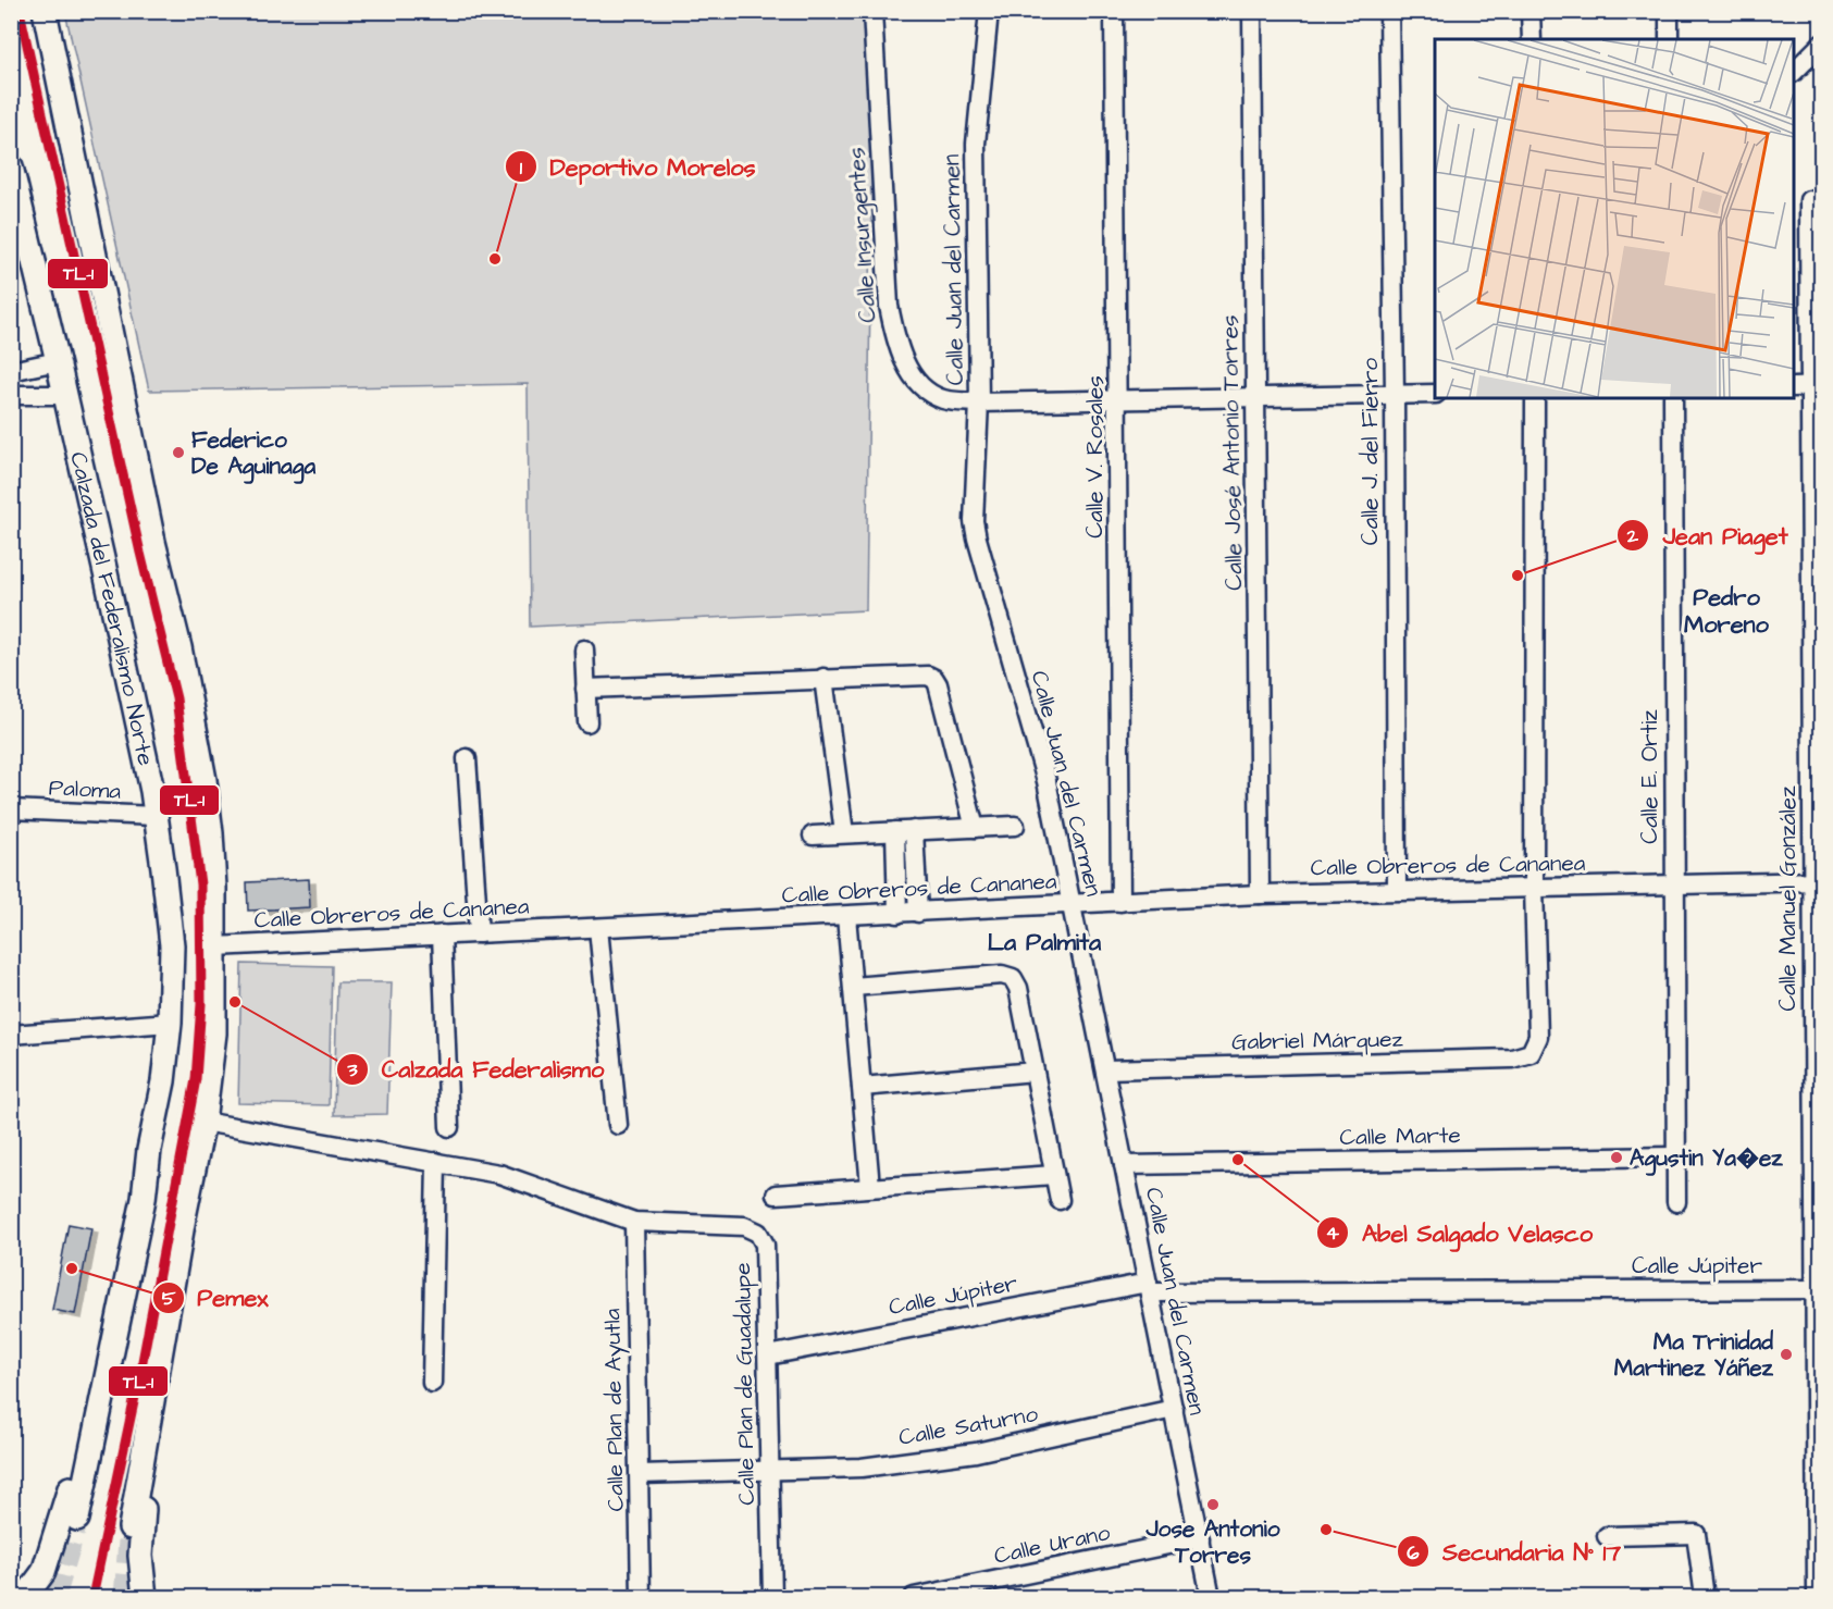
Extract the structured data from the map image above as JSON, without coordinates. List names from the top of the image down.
{
  "streets": {
    "main road": ["Calzada del Federalismo Norte"],
    "street": [
      "Calle Insurgentes",
      "Calle Juan del Carmen",
      "Calle J. del Fierro",
      "Calle José Antonio Torres",
      "Calle V. Rosales",
      "Calle E. Ortiz",
      "Paloma",
      "Calle Obreros de Cananea",
      "Calle Manuel González",
      "Gabriel Márquez",
      "Calle Marte",
      "Calle Júpiter",
      "Calle Plan de Guadalupe",
      "Calle Plan de Ayutla",
      "Calle Saturno",
      "Calle Urano"
    ]
  },
  "crossings": [
    ["Calle Insurgentes", "Calle Juan del Carmen"],
    ["Calle Insurgentes", "Calle J. del Fierro"],
    ["Calle Insurgentes", "Calle José Antonio Torres"],
    ["Calle Insurgentes", "Calle V. Rosales"],
    ["Calle Juan del Carmen", "Calle Obreros de Cananea"],
    ["Calle Juan del Carmen", "Gabriel Márquez"],
    ["Calle Juan del Carmen", "Calle Marte"],
    ["Calle Juan del Carmen", "Calle Júpiter"],
    ["Calle Juan del Carmen", "Calle Saturno"],
    ["Calle Juan del Carmen", "Calle Urano"],
    ["Calle J. del Fierro", "Calle Obreros de Cananea"],
    ["Calle José Antonio Torres", "Calle Obreros de Cananea"],
    ["Calle V. Rosales", "Calle Obreros de Cananea"],
    ["Calzada del Federalismo Norte", "Paloma"],
    ["Calle E. Ortiz", "Calle Obreros de Cananea"],
    ["Calle E. Ortiz", "Calle Marte"],
    ["Calle Obreros de Cananea", "Calle Manuel González"],
    ["Calle Obreros de Cananea", "Gabriel Márquez"],
    ["Calle Manuel González", "Calle Júpiter"],
    ["Calle Júpiter", "Calle Plan de Guadalupe"],
    ["Calle Plan de Guadalupe", "Calle Plan de Ayutla"],
    ["Calle Plan de Guadalupe", "Calle Saturno"],
    ["Calle Plan de Ayutla", "Calle Saturno"]
  ],
  "districts": ["Pedro Moreno", "La Palmita"],
  "places": [
    "Deportivo Morelos",
    "Federico De Aguinaga",
    "Jean Piaget",
    "Calzada Federalismo",
    "Agustin Ya�ez",
    "Abel Salgado Velasco",
    "Pemex",
    "Ma Trinidad Martinez Yáñez",
    "Jose Antonio Torres",
    "Secundaria N° 17"
  ],
  "lines": ["transit line TL-1"]
}
